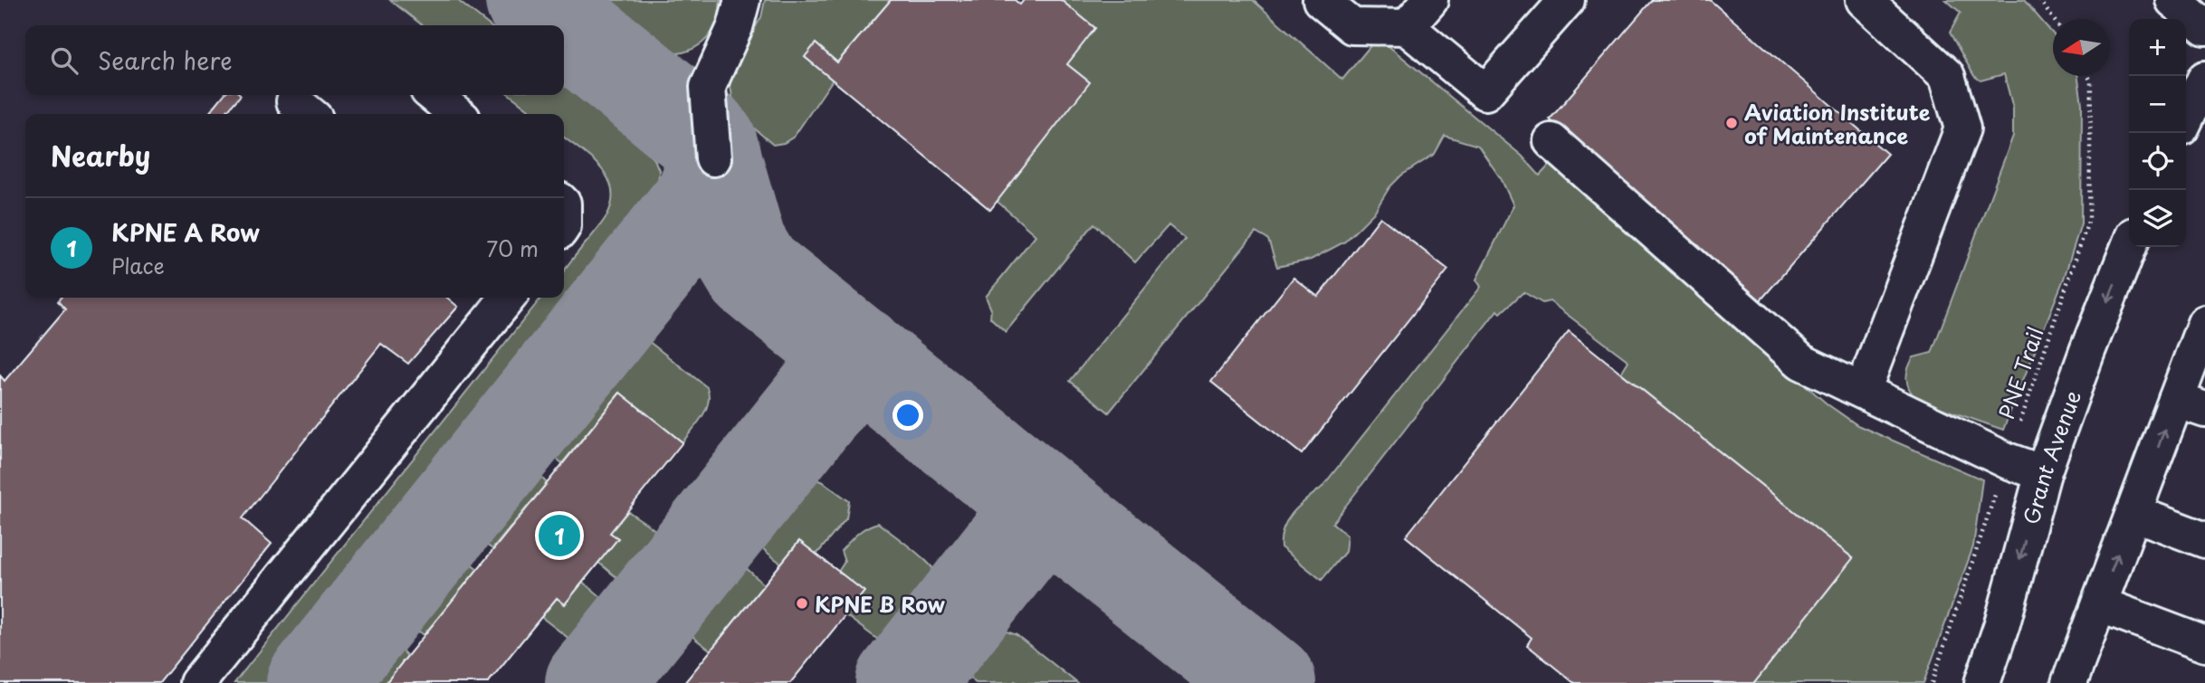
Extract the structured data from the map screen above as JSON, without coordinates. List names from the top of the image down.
{
  "streets": {
    "main road": ["Grant Avenue"],
    "path": ["PNE Trail"]
  },
  "places": ["Aviation Institute of Maintenance", "KPNE B Row"],
  "north": "left",
  "page": {
    "map_buttons": ["+", "−"],
    "search": "Search here",
    "heading": "Nearby",
    "list": [
      {
        "mark": "1",
        "name": "KPNE A Row",
        "note": "Place",
        "value": "70 m"
      }
    ],
    "pins": "1"
  }
}
